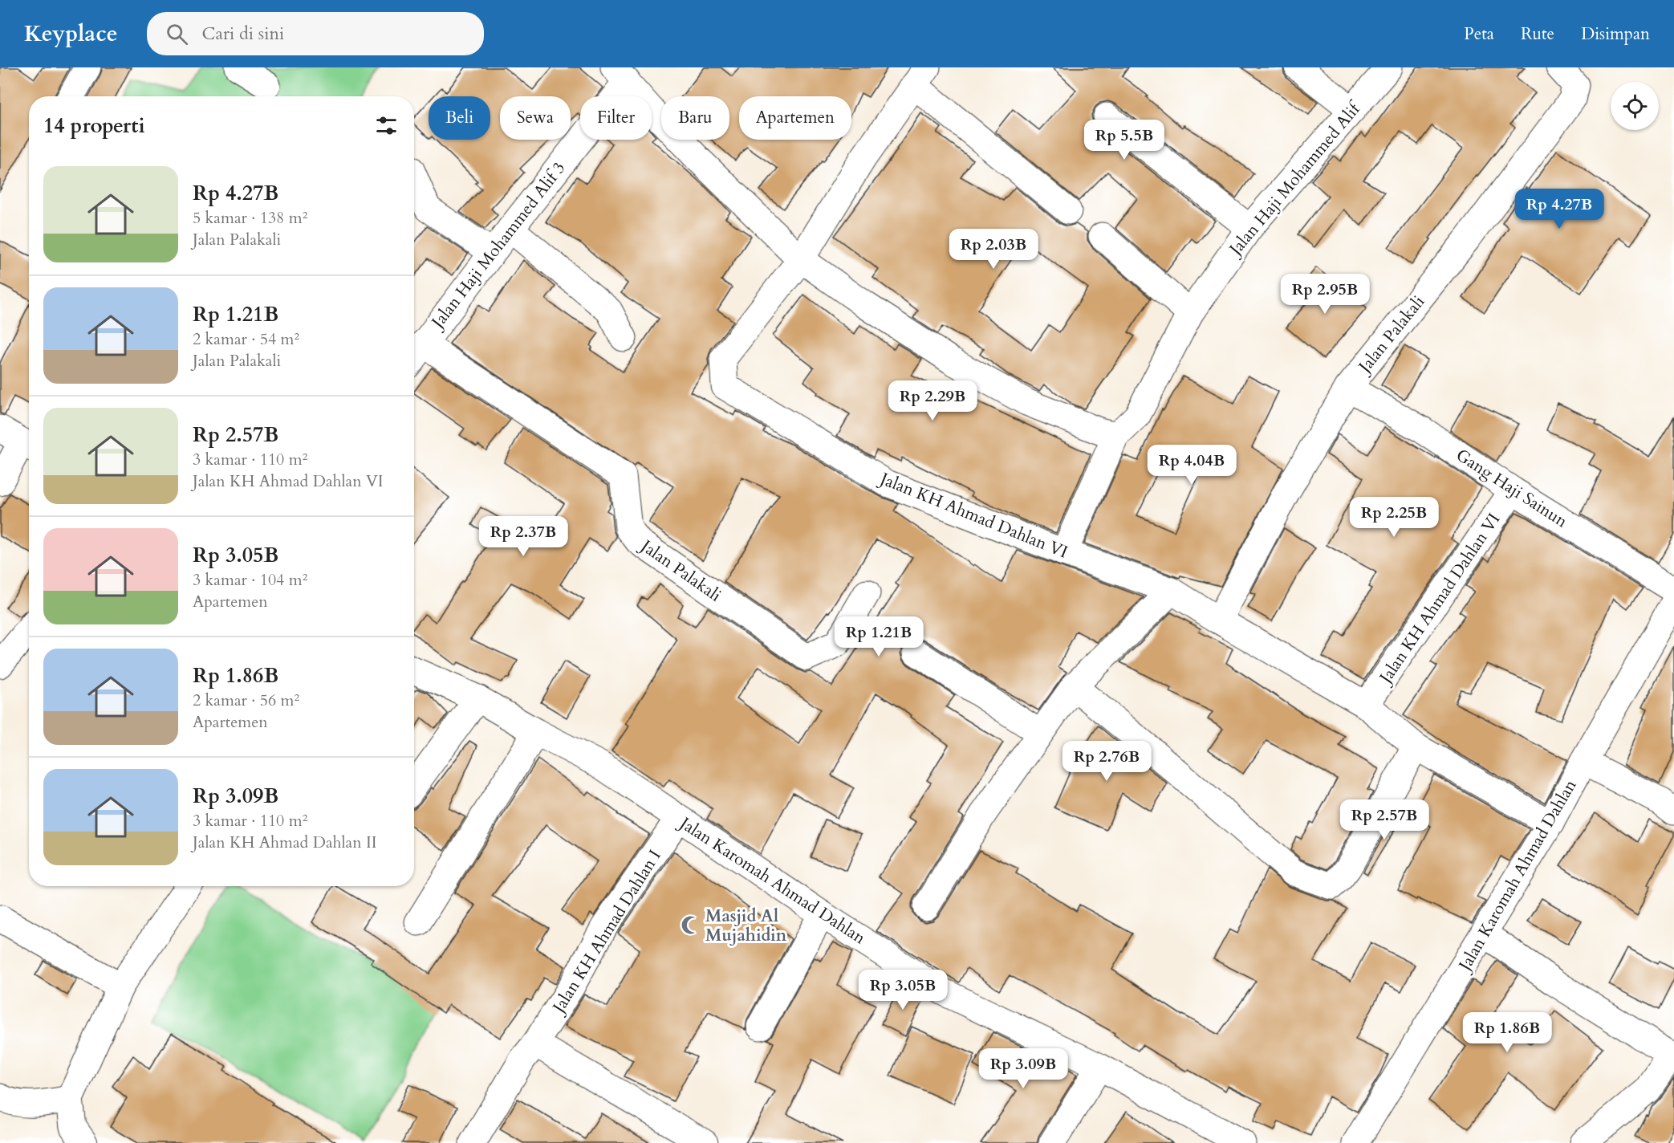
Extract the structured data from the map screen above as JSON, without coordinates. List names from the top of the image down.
{
  "streets": {
    "street": [
      "Jalan Haji Mohammed Alif",
      "Jalan Haji Mohammed Alif 3",
      "Jalan Palakali",
      "Gang Haji Sainun",
      "Jalan KH Ahmad Dahlan VI",
      "Jalan Karomah Ahmad Dahlan",
      "Jalan KH Ahmad Dahlan I"
    ]
  },
  "crossings": [
    ["Jalan Haji Mohammed Alif 3", "Jalan Palakali"],
    ["Jalan Palakali", "Gang Haji Sainun"],
    ["Jalan Palakali", "Jalan KH Ahmad Dahlan VI"],
    ["Gang Haji Sainun", "Jalan KH Ahmad Dahlan VI"],
    ["Jalan KH Ahmad Dahlan VI", "Jalan Karomah Ahmad Dahlan"],
    ["Jalan Karomah Ahmad Dahlan", "Jalan KH Ahmad Dahlan I"]
  ],
  "places": {
    "mosque": ["Masjid Al Mujahidin"]
  },
  "page": {
    "header": "Keyplace",
    "search": "Cari di sini",
    "nav": ["Peta", "Rute", "Disimpan"],
    "chip": [
      "Beli",
      "Sewa",
      "Filter",
      "Baru",
      "Apartemen"
    ],
    "heading": "14 properti",
    "price": [
      "Rp 5.5B",
      "Rp 4.27B",
      "Rp 2.03B",
      "Rp 2.95B",
      "Rp 2.29B",
      "Rp 4.04B",
      "Rp 2.25B",
      "Rp 2.37B",
      "Rp 1.21B",
      "Rp 2.76B",
      "Rp 2.57B",
      "Rp 3.05B",
      "Rp 1.86B",
      "Rp 3.09B"
    ],
    "list": [
      {
        "name": "Rp 4.27B",
        "note": "5 kamar · 138 m² · Jalan Palakali"
      },
      {
        "name": "Rp 1.21B",
        "note": "2 kamar · 54 m² · Jalan Palakali"
      },
      {
        "name": "Rp 2.57B",
        "note": "3 kamar · 110 m² · Jalan KH Ahmad Dahlan VI"
      },
      {
        "name": "Rp 3.05B",
        "note": "3 kamar · 104 m² · Apartemen"
      },
      {
        "name": "Rp 1.86B",
        "note": "2 kamar · 56 m² · Apartemen"
      },
      {
        "name": "Rp 3.09B",
        "note": "3 kamar · 110 m² · Jalan KH Ahmad Dahlan II"
      }
    ]
  }
}
